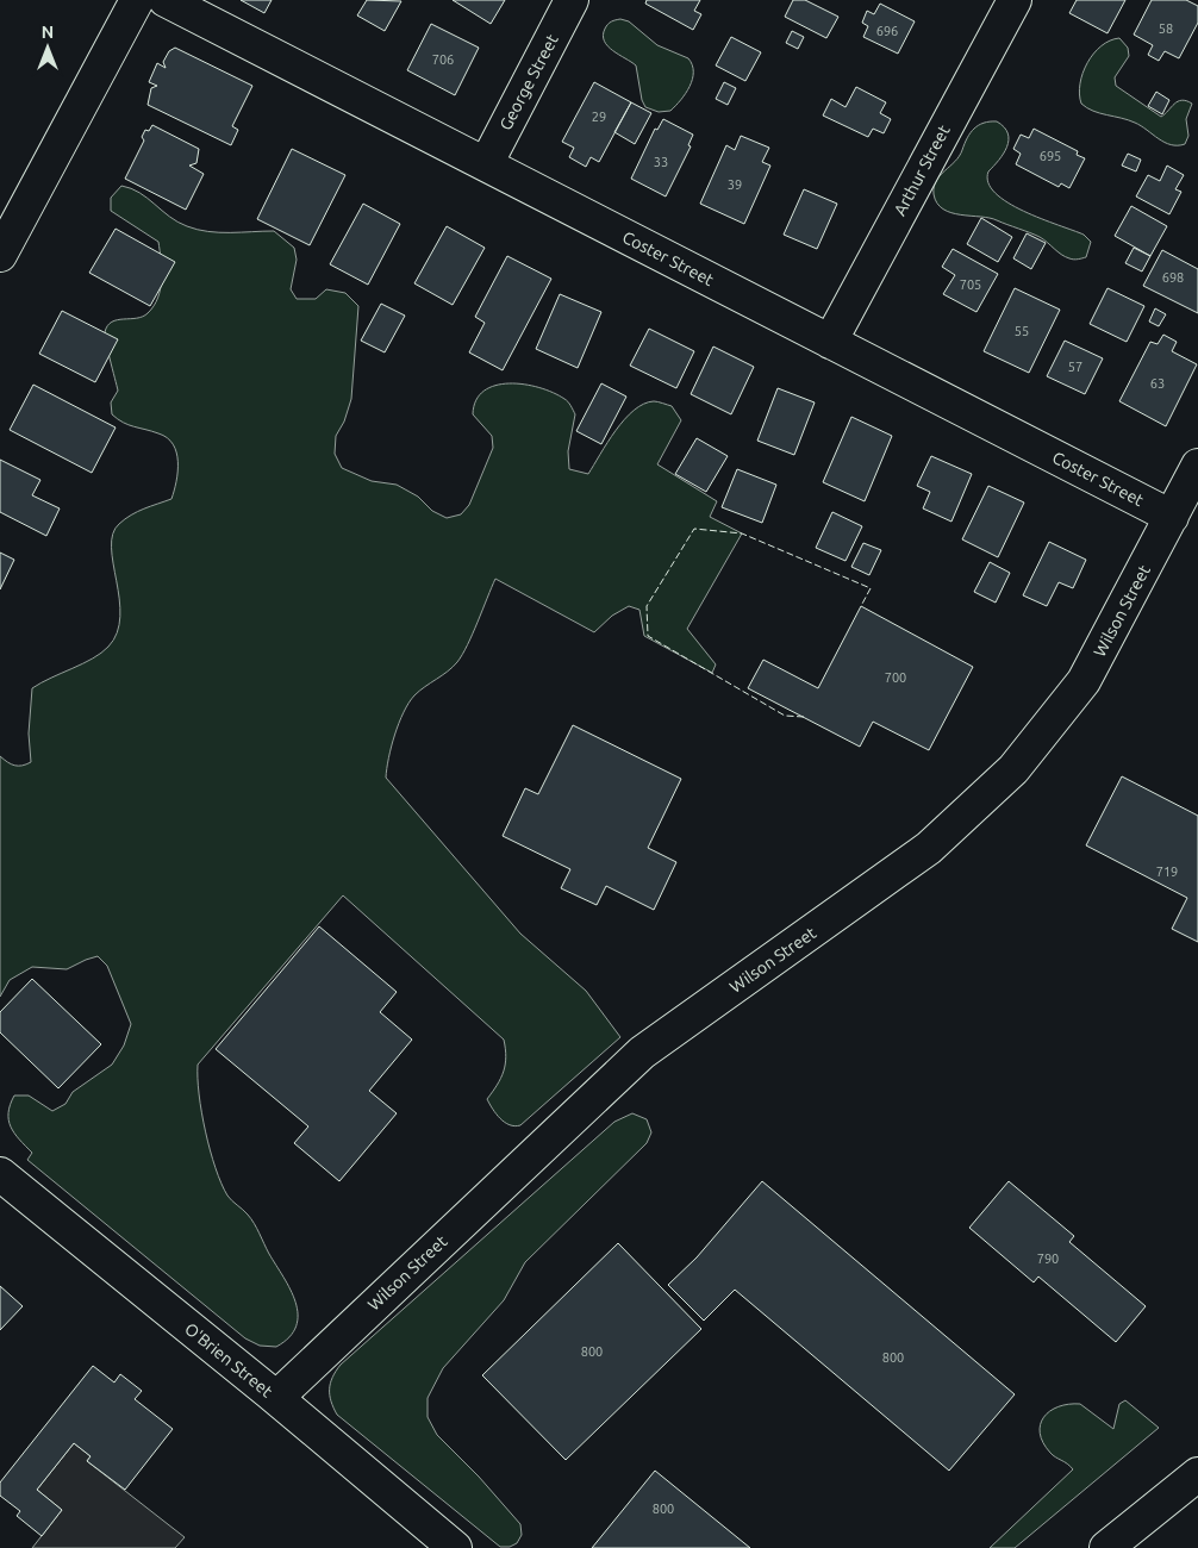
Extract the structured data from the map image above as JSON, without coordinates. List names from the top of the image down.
{
  "streets": {
    "street": [
      "George Street",
      "Arthur Street",
      "Coster Street",
      "Wilson Street",
      "O'Brien Street"
    ]
  },
  "crossings": [
    ["George Street", "Coster Street"],
    ["Arthur Street", "Coster Street"],
    ["Coster Street", "Wilson Street"],
    ["Wilson Street", "O'Brien Street"]
  ],
  "house_numbers": [
    "58",
    "696",
    "706",
    "29",
    "695",
    "33",
    "39",
    "698",
    "705",
    "55",
    "57",
    "63",
    "700",
    "719",
    "790",
    "800",
    "800",
    "800"
  ],
  "north": "top"
}
